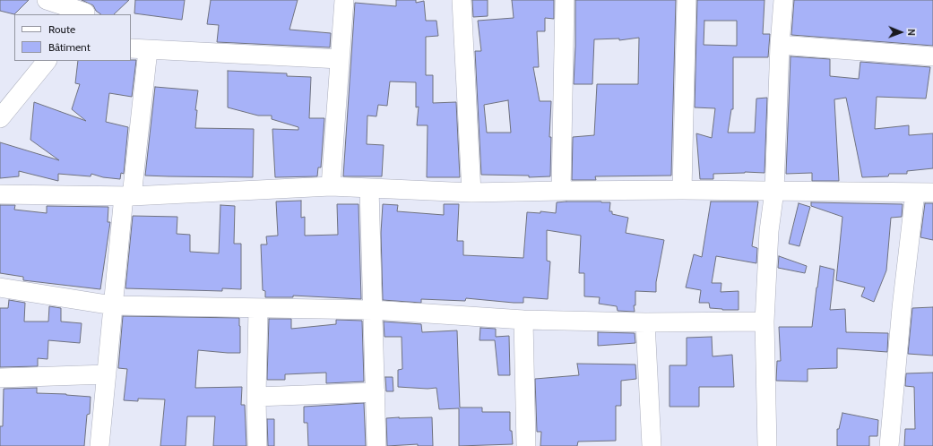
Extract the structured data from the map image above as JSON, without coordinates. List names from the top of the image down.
{
  "legend": ["Route", "Bâtiment"],
  "north": "right"
}
